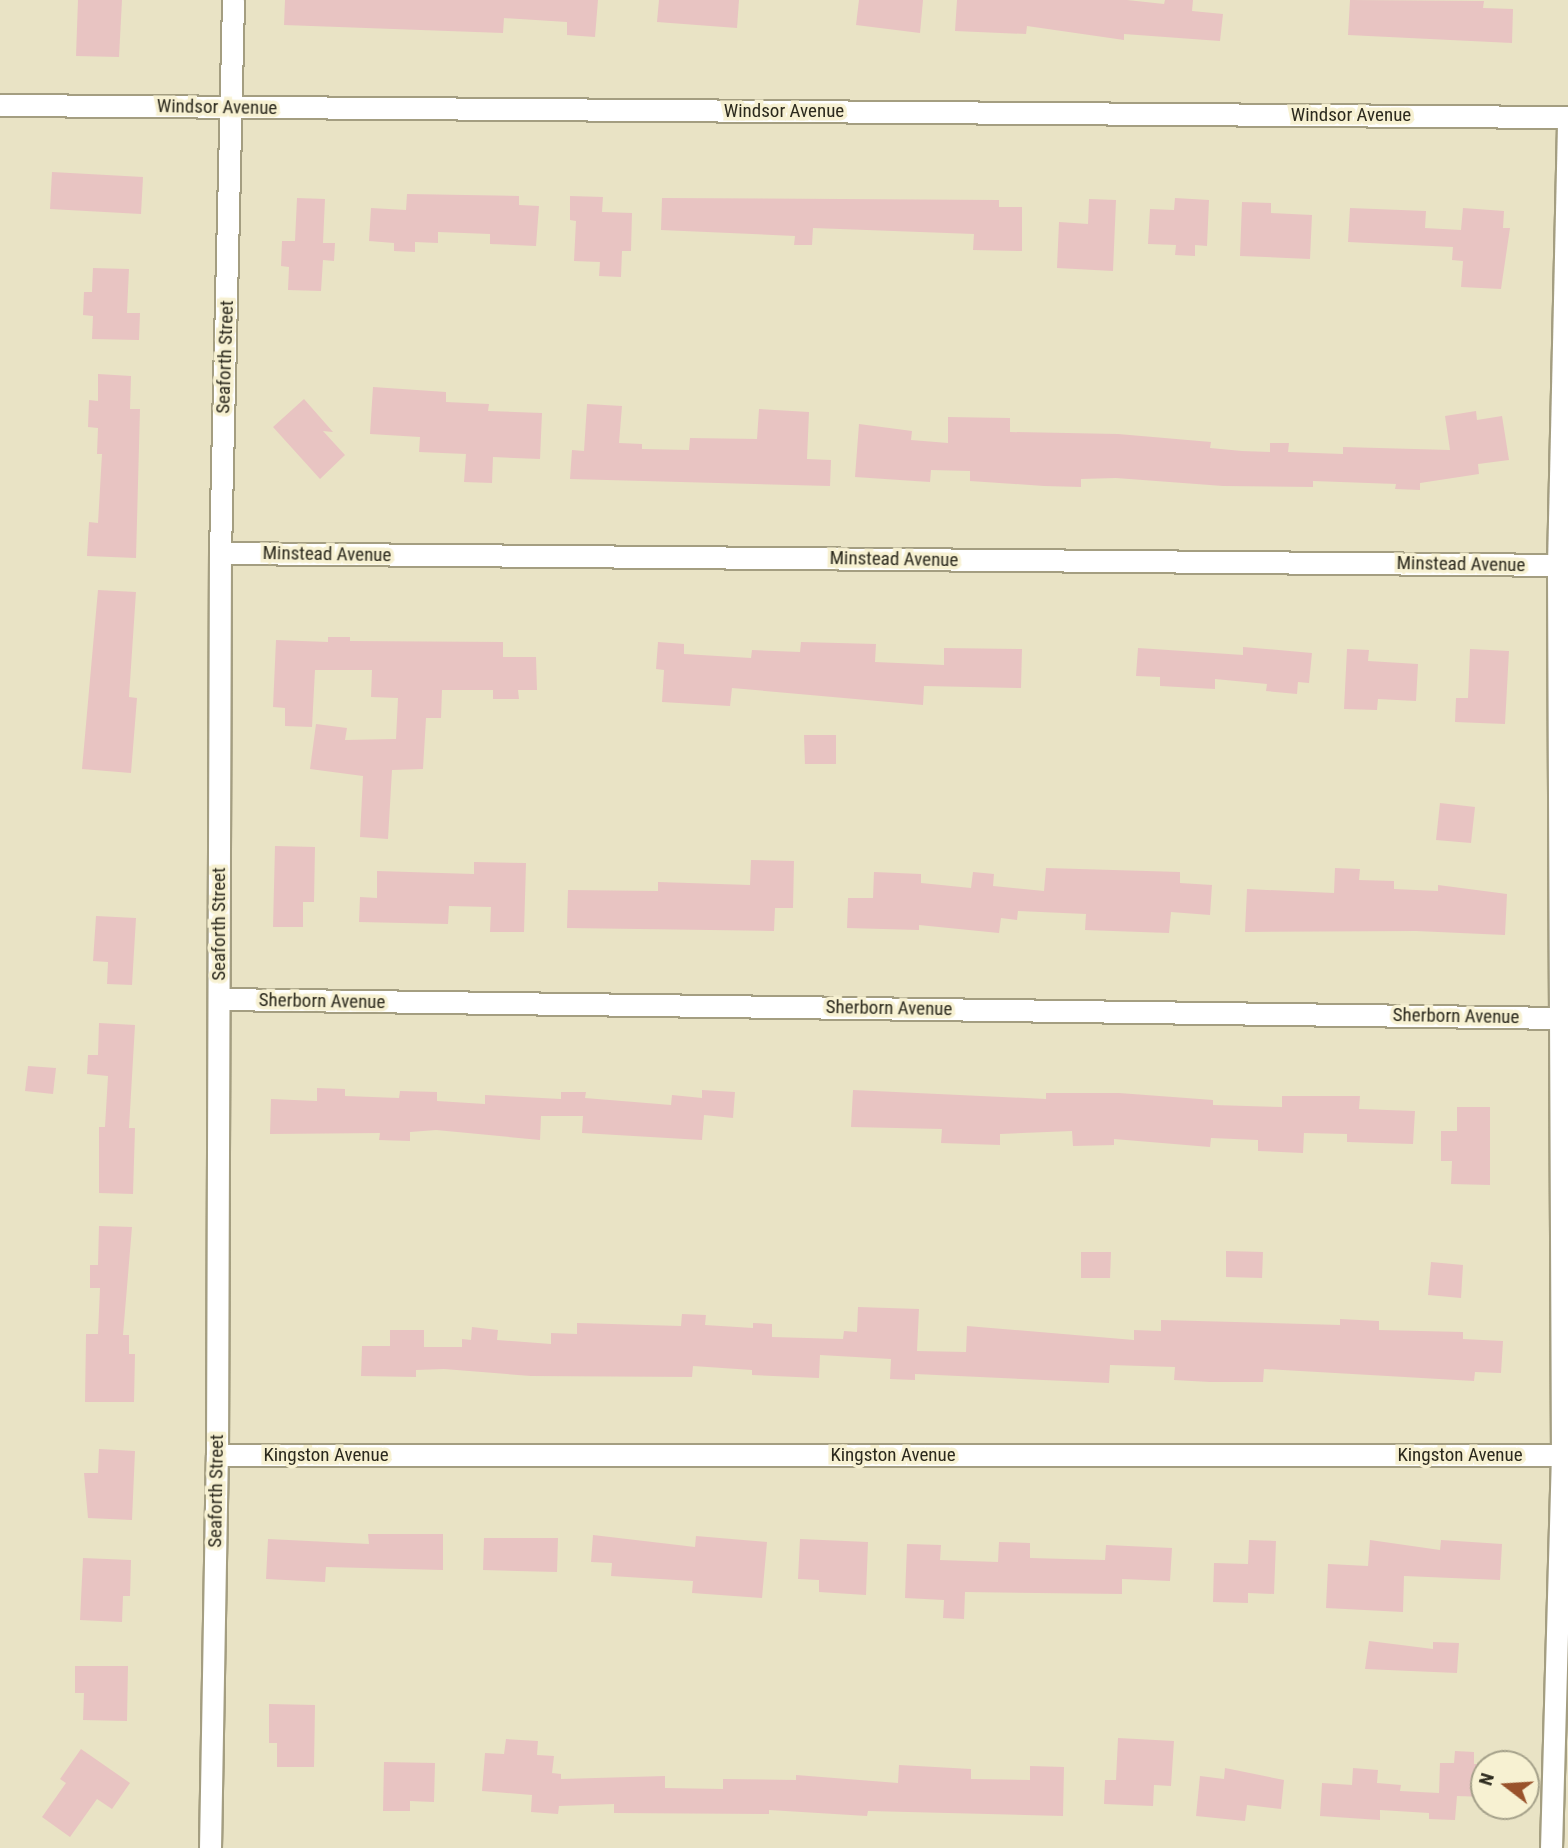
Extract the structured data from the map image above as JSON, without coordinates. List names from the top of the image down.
{
  "streets": {
    "street": [
      "Windsor Avenue",
      "Seaforth Street",
      "Minstead Avenue",
      "Sherborn Avenue",
      "Kingston Avenue"
    ]
  },
  "crossings": [
    ["Windsor Avenue", "Seaforth Street"],
    ["Seaforth Street", "Minstead Avenue"],
    ["Seaforth Street", "Sherborn Avenue"],
    ["Seaforth Street", "Kingston Avenue"]
  ],
  "north": "left"
}
